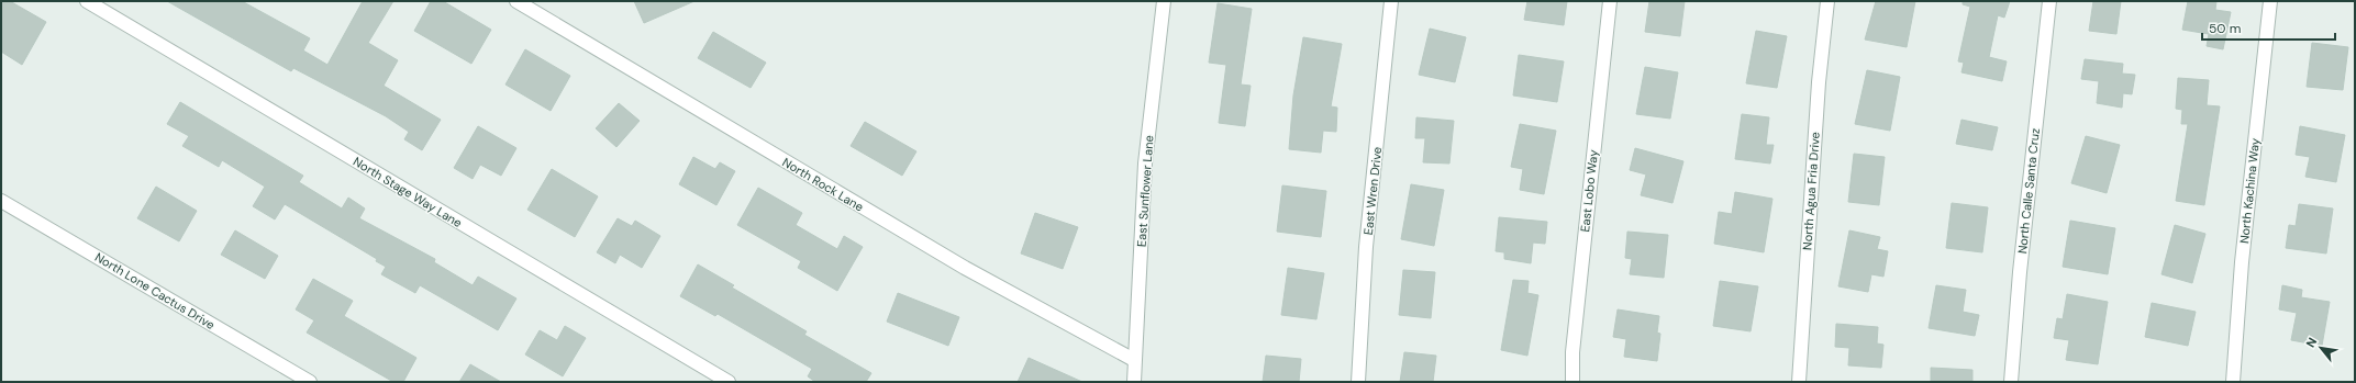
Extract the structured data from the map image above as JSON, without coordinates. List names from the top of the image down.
{
  "streets": {
    "street": [
      "North Rock Lane",
      "East Sunflower Lane",
      "East Wren Drive",
      "East Lobo Way",
      "North Agua Fria Drive",
      "North Calle Santa Cruz",
      "North Kachina Way",
      "North Stage Way Lane",
      "North Lone Cactus Drive"
    ]
  },
  "crossings": [
    ["North Rock Lane", "East Sunflower Lane"]
  ],
  "scale_bar": "50 m",
  "north": "top left"
}
